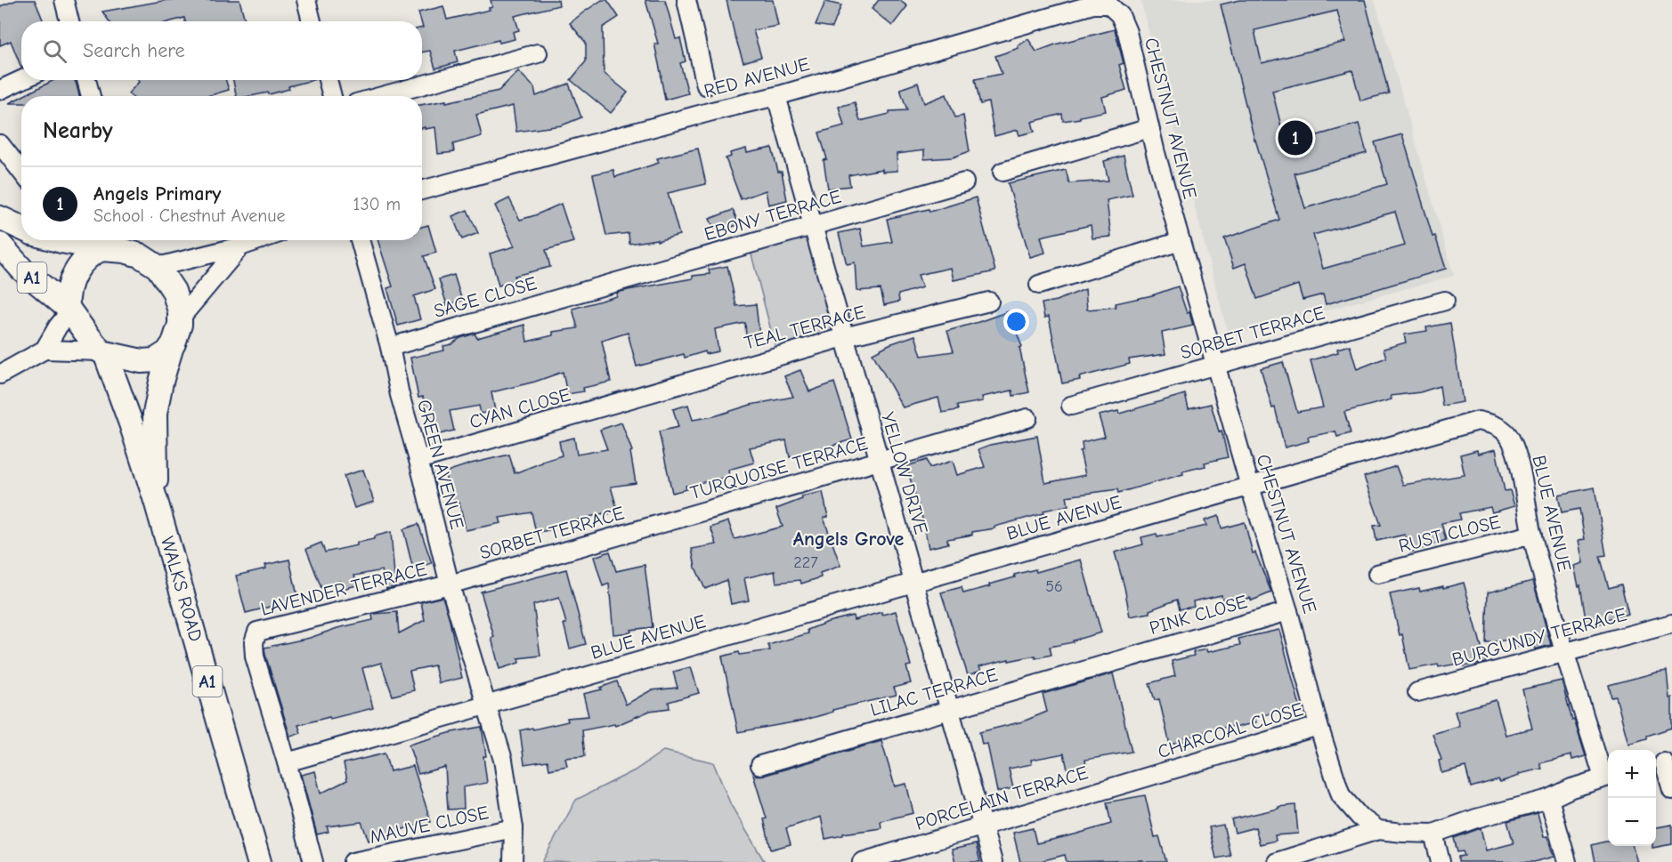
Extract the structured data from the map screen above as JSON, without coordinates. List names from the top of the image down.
{
  "streets": {
    "main road": ["A1", "WALKS ROAD"],
    "street": [
      "RED AVENUE",
      "CHESTNUT AVENUE",
      "EBONY TERRACE",
      "SAGE CLOSE",
      "TEAL TERRACE",
      "SORBET TERRACE",
      "CYAN CLOSE",
      "GREEN AVENUE",
      "TURQUOISE TERRACE",
      "YELLOW DRIVE",
      "BLUE AVENUE",
      "RUST CLOSE",
      "LAVENDER TERRACE",
      "PINK CLOSE",
      "BURGUNDY TERRACE",
      "LILAC TERRACE",
      "CHARCOAL CLOSE",
      "PORCELAIN TERRACE",
      "MAUVE CLOSE"
    ]
  },
  "crossings": [
    ["RED AVENUE", "CHESTNUT AVENUE"],
    ["RED AVENUE", "YELLOW DRIVE"],
    ["CHESTNUT AVENUE", "SORBET TERRACE"],
    ["CHESTNUT AVENUE", "BLUE AVENUE"],
    ["CHESTNUT AVENUE", "PINK CLOSE"],
    ["CHESTNUT AVENUE", "CHARCOAL CLOSE"],
    ["EBONY TERRACE", "SAGE CLOSE"],
    ["EBONY TERRACE", "YELLOW DRIVE"],
    ["A1", "WALKS ROAD"],
    ["SAGE CLOSE", "GREEN AVENUE"],
    ["TEAL TERRACE", "CYAN CLOSE"],
    ["TEAL TERRACE", "YELLOW DRIVE"],
    ["SORBET TERRACE", "GREEN AVENUE"],
    ["SORBET TERRACE", "TURQUOISE TERRACE"],
    ["SORBET TERRACE", "LAVENDER TERRACE"],
    ["CYAN CLOSE", "GREEN AVENUE"],
    ["GREEN AVENUE", "BLUE AVENUE"],
    ["GREEN AVENUE", "LAVENDER TERRACE"],
    ["GREEN AVENUE", "MAUVE CLOSE"],
    ["TURQUOISE TERRACE", "YELLOW DRIVE"],
    ["YELLOW DRIVE", "BLUE AVENUE"],
    ["YELLOW DRIVE", "LILAC TERRACE"],
    ["YELLOW DRIVE", "PORCELAIN TERRACE"],
    ["BLUE AVENUE", "RUST CLOSE"],
    ["BLUE AVENUE", "LAVENDER TERRACE"],
    ["BLUE AVENUE", "BURGUNDY TERRACE"],
    ["PINK CLOSE", "LILAC TERRACE"],
    ["CHARCOAL CLOSE", "PORCELAIN TERRACE"]
  ],
  "districts": ["Angels Grove"],
  "house_numbers": ["227", "56"],
  "page": {
    "search": "Search here",
    "heading": "Nearby",
    "pins": "1",
    "list": [
      {
        "mark": "1",
        "name": "Angels Primary",
        "note": "School · Chestnut Avenue",
        "value": "130 m"
      }
    ],
    "map_buttons": ["+", "−"]
  }
}
